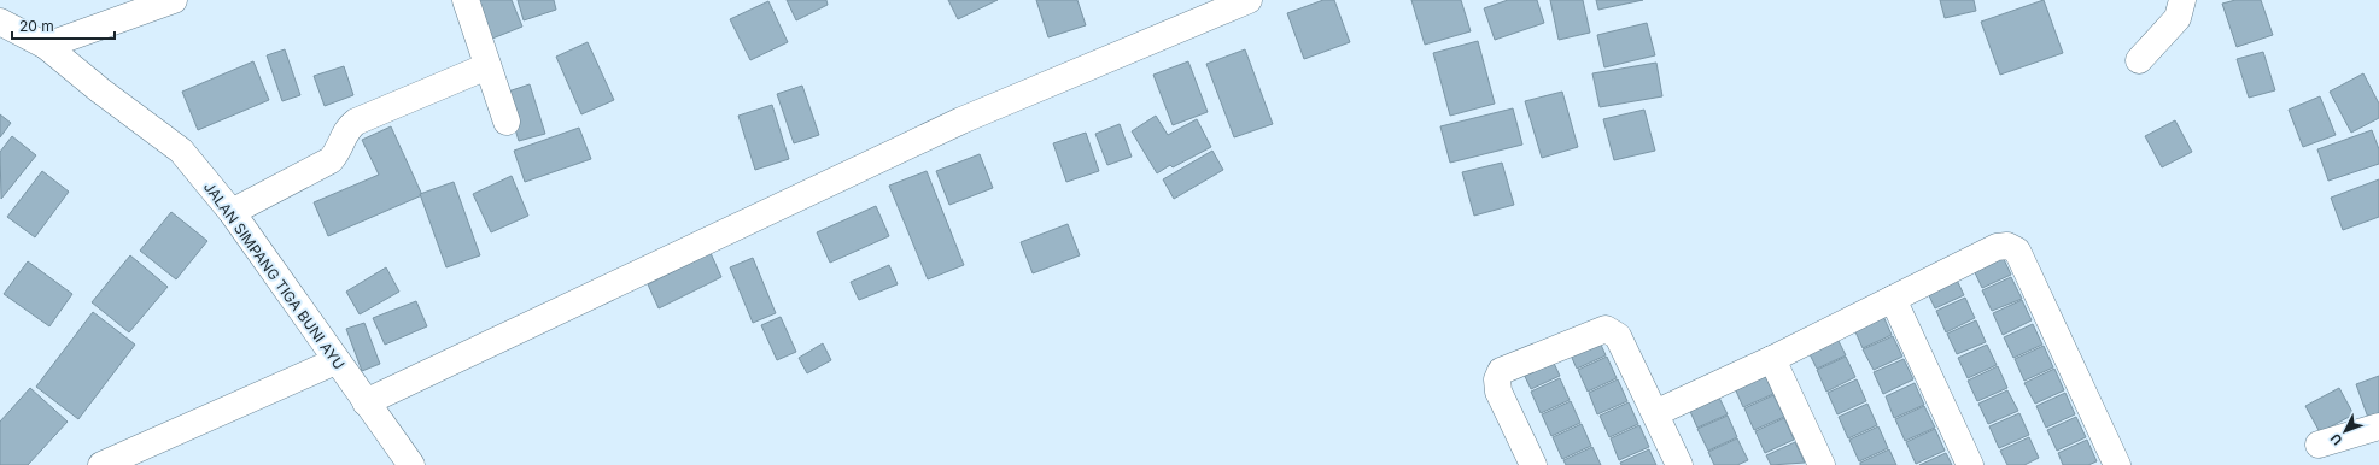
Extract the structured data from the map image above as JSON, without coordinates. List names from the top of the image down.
{
  "streets": {
    "street": ["JALAN SIMPANG TIGA BUNI AYU"]
  },
  "scale_bar": "20 m",
  "north": "bottom left"
}
